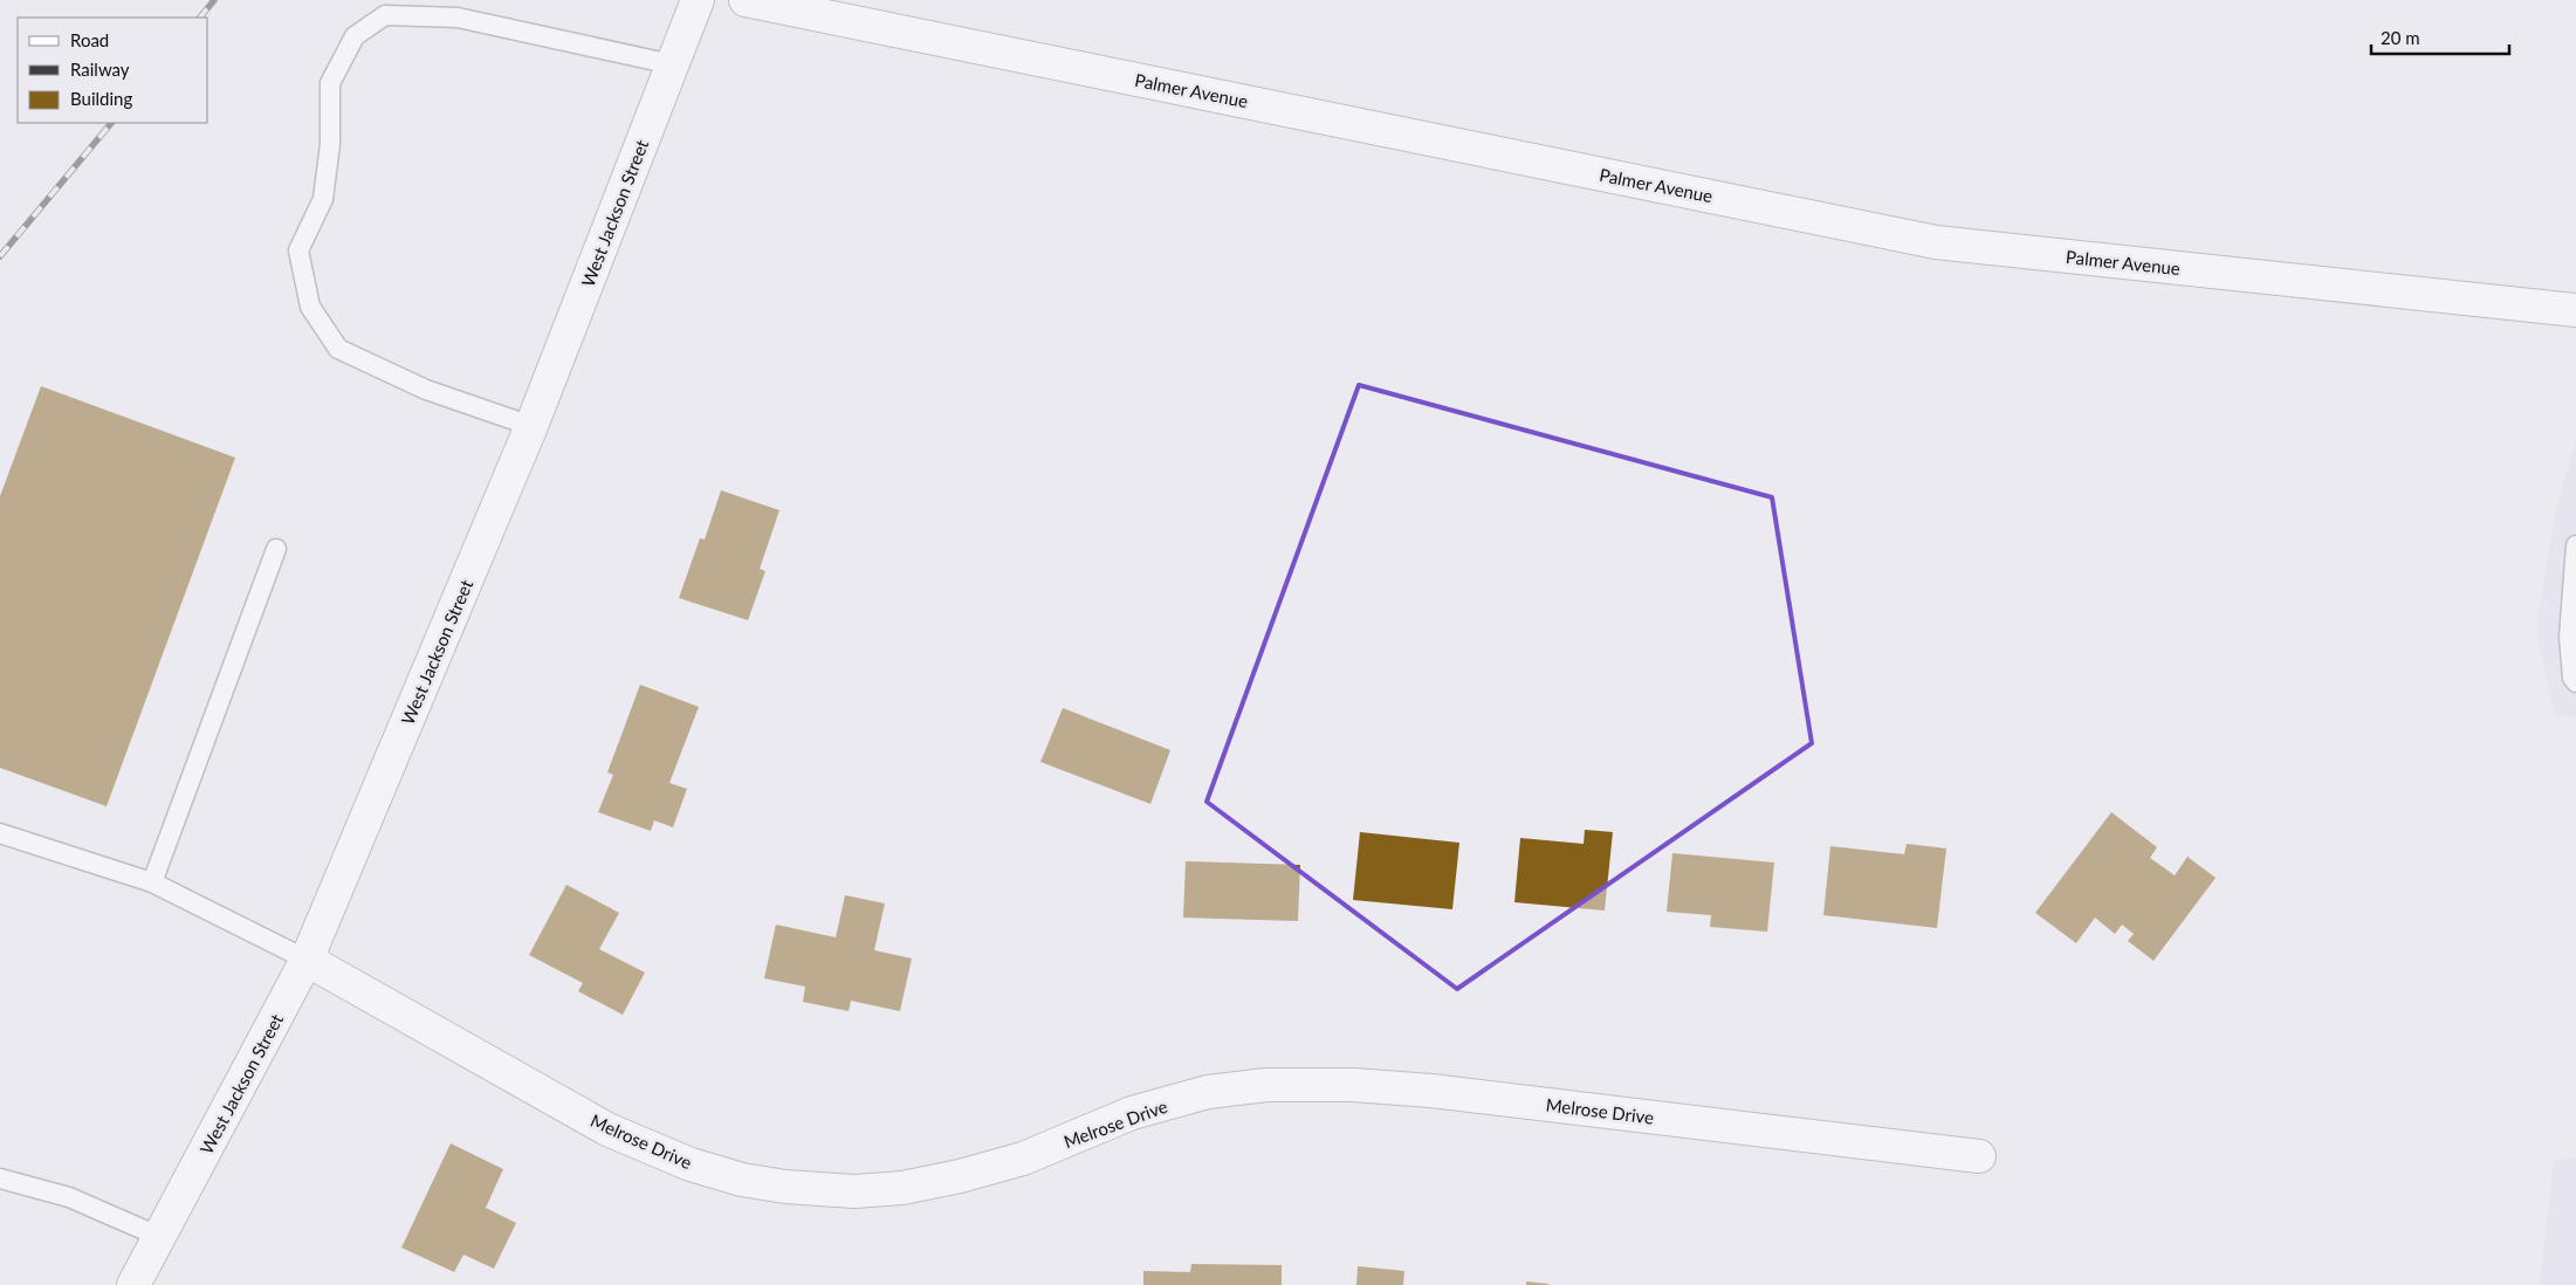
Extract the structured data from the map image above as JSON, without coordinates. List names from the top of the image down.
{
  "streets": {
    "street": ["Palmer Avenue", "West Jackson Street", "Melrose Drive"]
  },
  "crossings": [
    ["West Jackson Street", "Melrose Drive"]
  ],
  "legend": ["Road", "Railway", "Building"],
  "scale_bar": "20 m"
}
